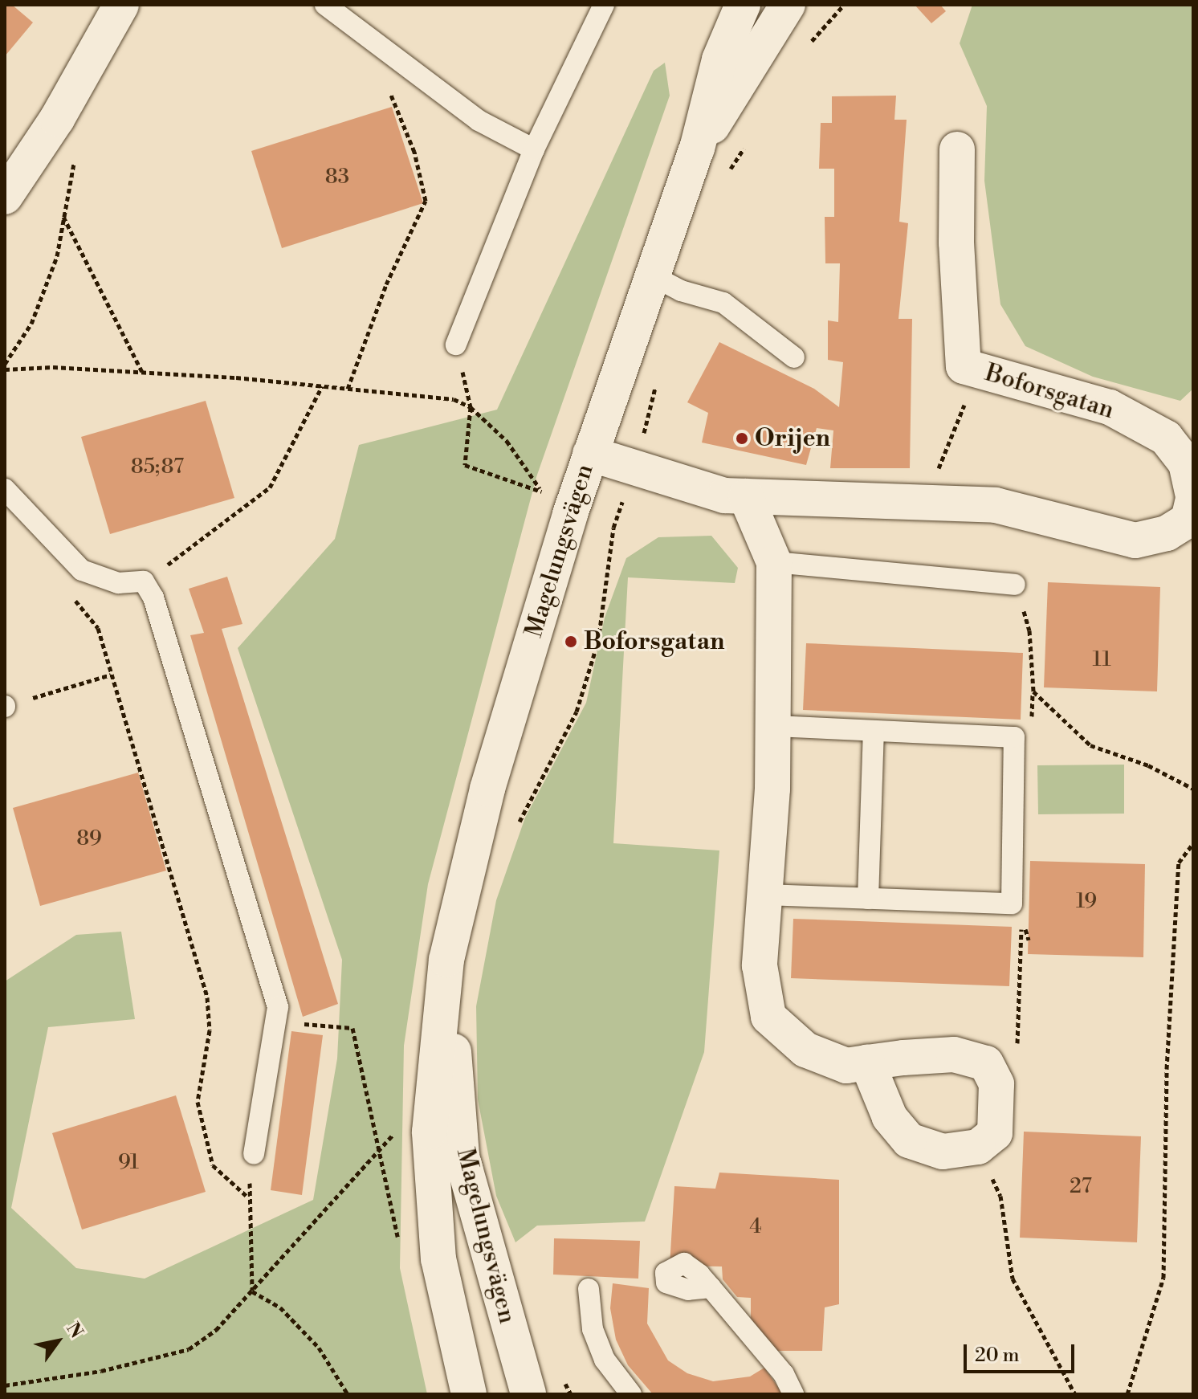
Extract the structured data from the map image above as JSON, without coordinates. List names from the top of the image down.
{
  "streets": {
    "street": ["Boforsgatan", "Magelungsvägen"]
  },
  "crossings": [
    ["Boforsgatan", "Magelungsvägen"]
  ],
  "places": ["Orijen", "Boforsgatan"],
  "house_numbers": [
    "83",
    "85;87",
    "11",
    "89",
    "19",
    "91",
    "27",
    "4"
  ],
  "scale_bar": "20 m",
  "north": "top right"
}
